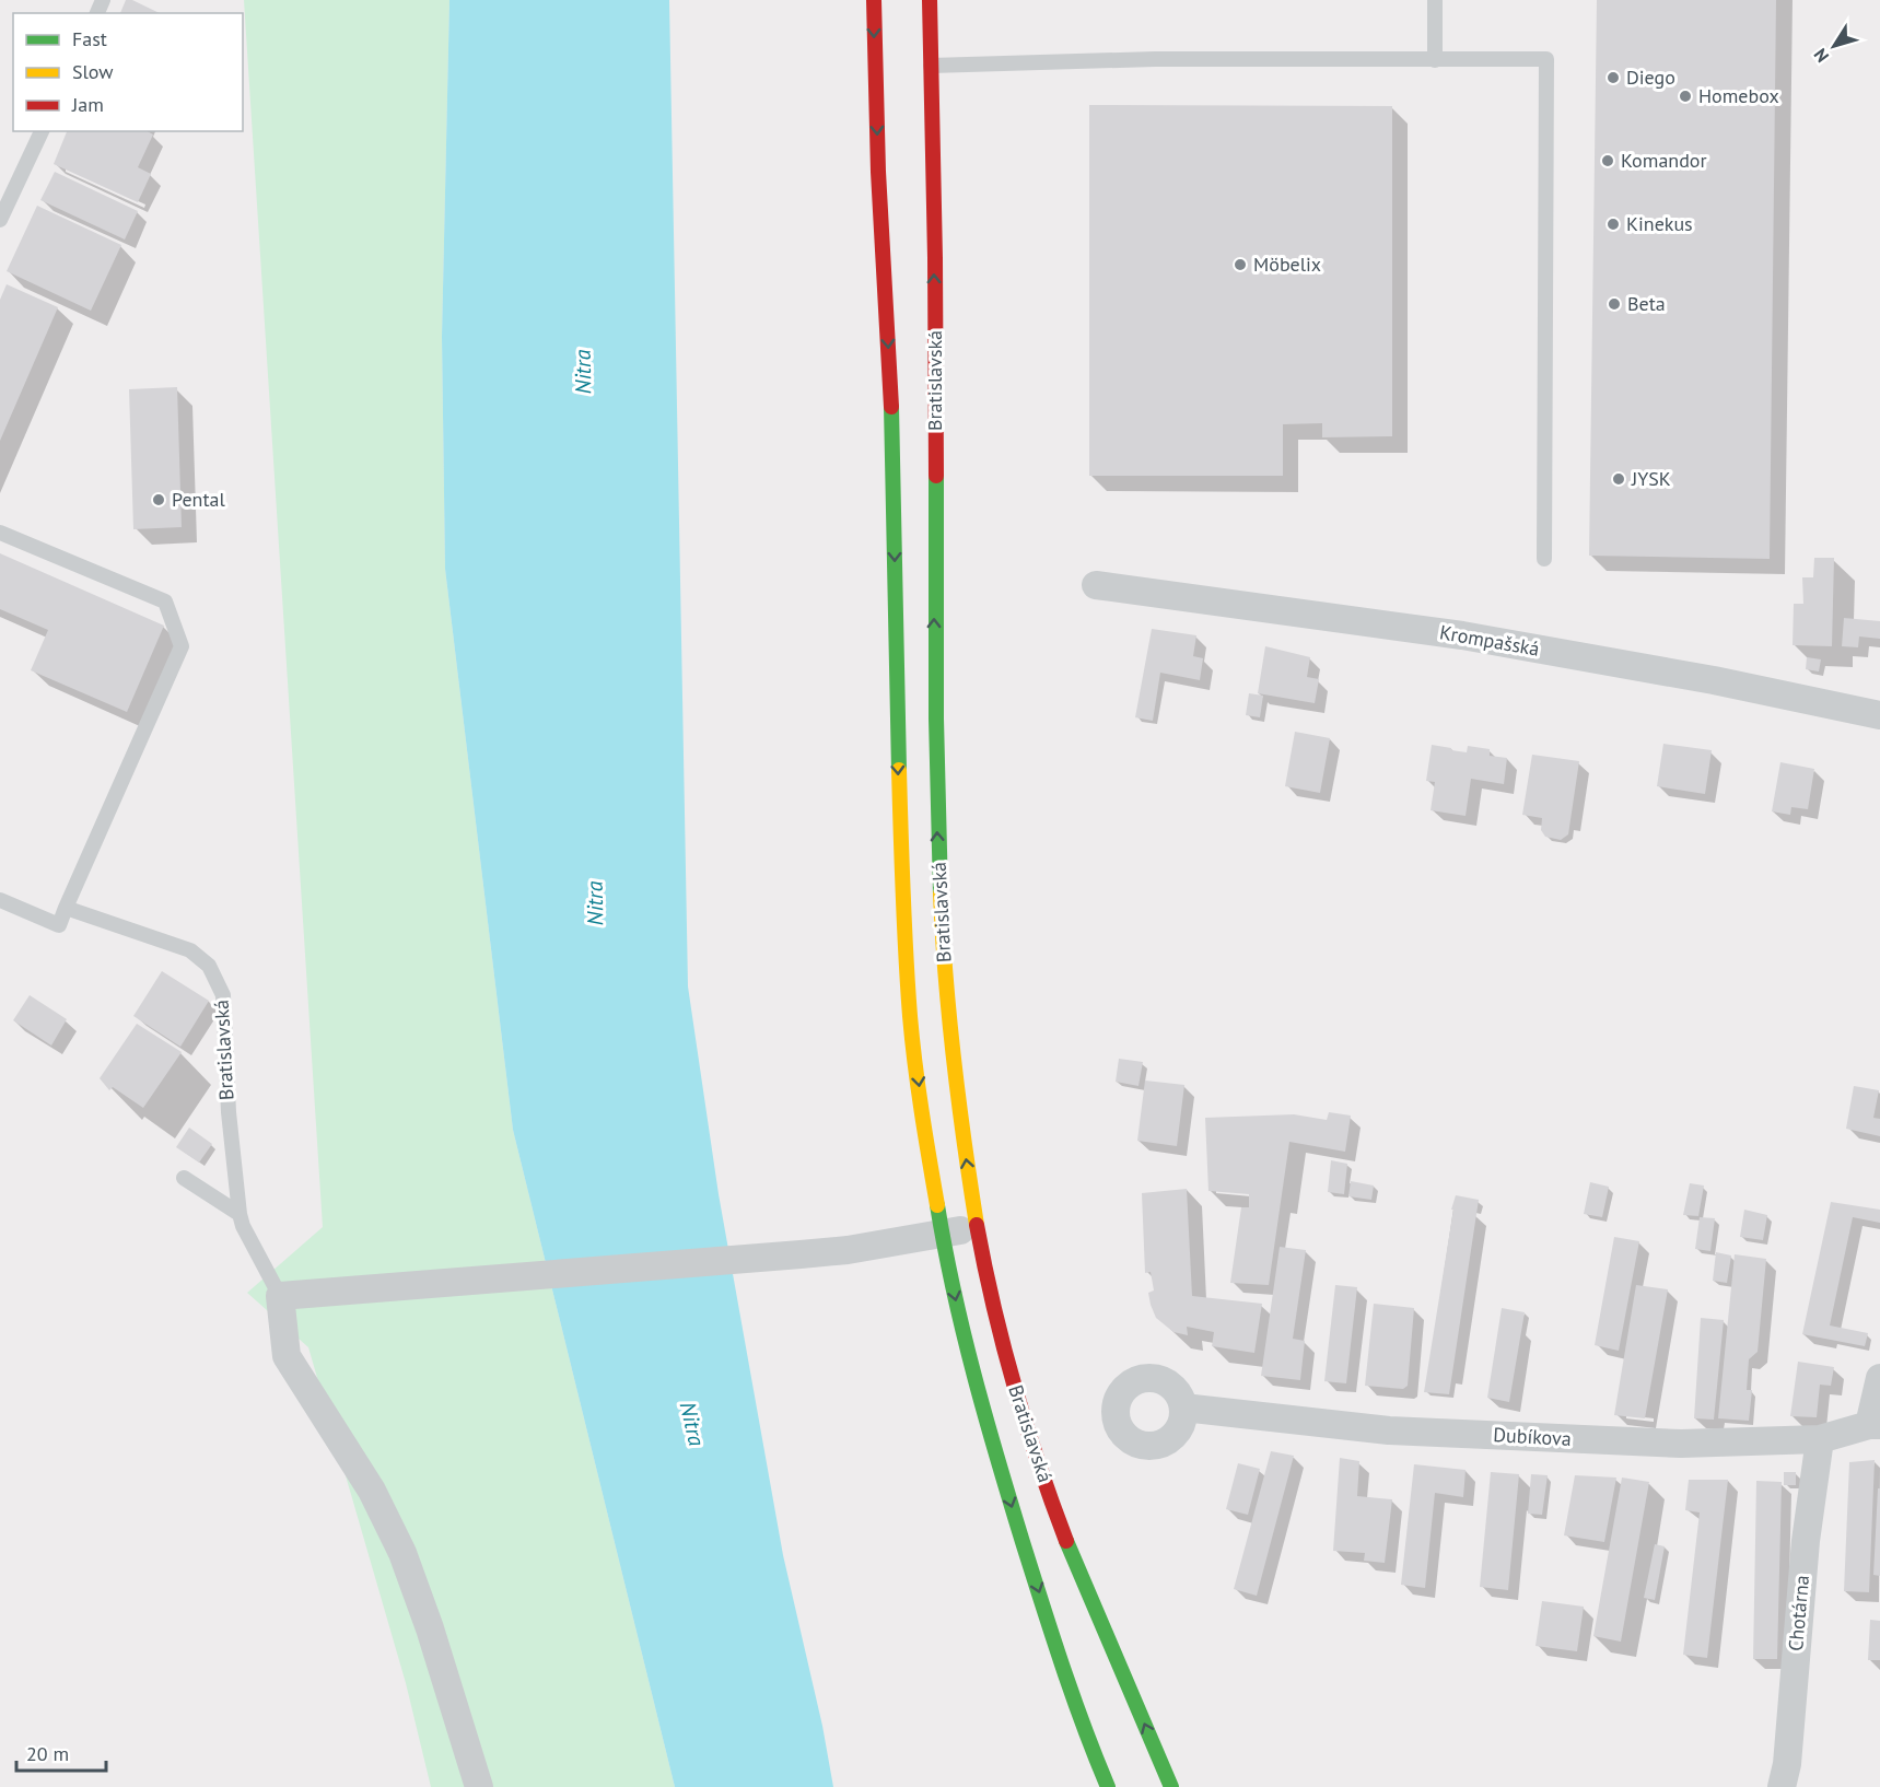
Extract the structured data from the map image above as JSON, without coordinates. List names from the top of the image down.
{
  "streets": {
    "main road": ["Bratislavská"],
    "street": ["Krompašská", "Dubíkova", "Chotárna"]
  },
  "crossings": [
    ["Dubíkova", "Chotárna"]
  ],
  "water": ["Nitra"],
  "places": [
    "Diego",
    "Homebox",
    "Komandor",
    "Kinekus",
    "Möbelix",
    "Beta",
    "JYSK",
    "Pental"
  ],
  "legend": ["Fast", "Slow", "Jam"],
  "scale_bar": "20 m",
  "north": "bottom left"
}
